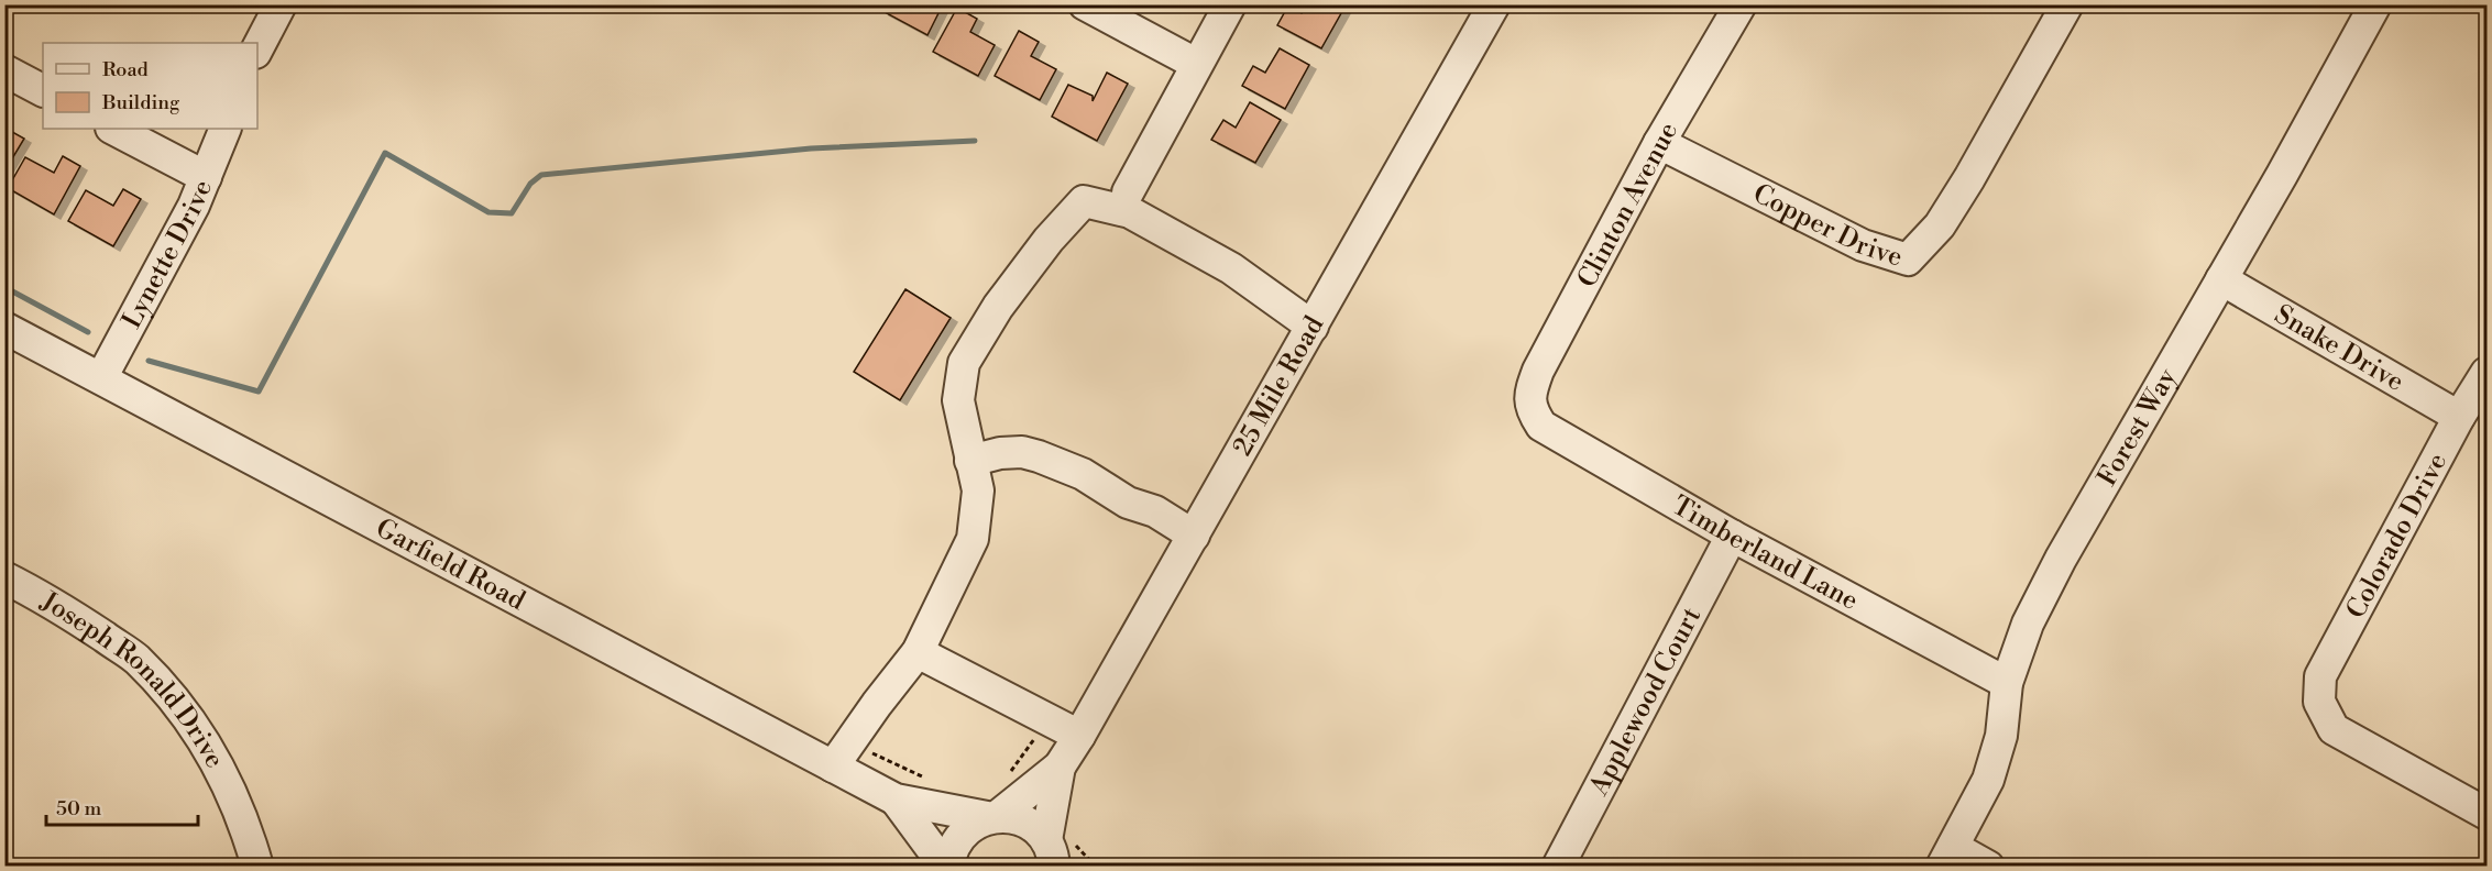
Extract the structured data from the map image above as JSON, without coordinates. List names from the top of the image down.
{
  "streets": {
    "street": [
      "Clinton Avenue",
      "Copper Drive",
      "Lynette Drive",
      "Snake Drive",
      "25 Mile Road",
      "Forest Way",
      "Colorado Drive",
      "Timberland Lane",
      "Garfield Road",
      "Joseph Ronald Drive",
      "Applewood Court"
    ]
  },
  "crossings": [
    ["Clinton Avenue", "Copper Drive"],
    ["Clinton Avenue", "Timberland Lane"],
    ["Lynette Drive", "Garfield Road"],
    ["Snake Drive", "Forest Way"],
    ["Snake Drive", "Colorado Drive"],
    ["25 Mile Road", "Garfield Road"],
    ["Forest Way", "Timberland Lane"],
    ["Timberland Lane", "Applewood Court"]
  ],
  "legend": ["Road", "Building"],
  "scale_bar": "50 m"
}
